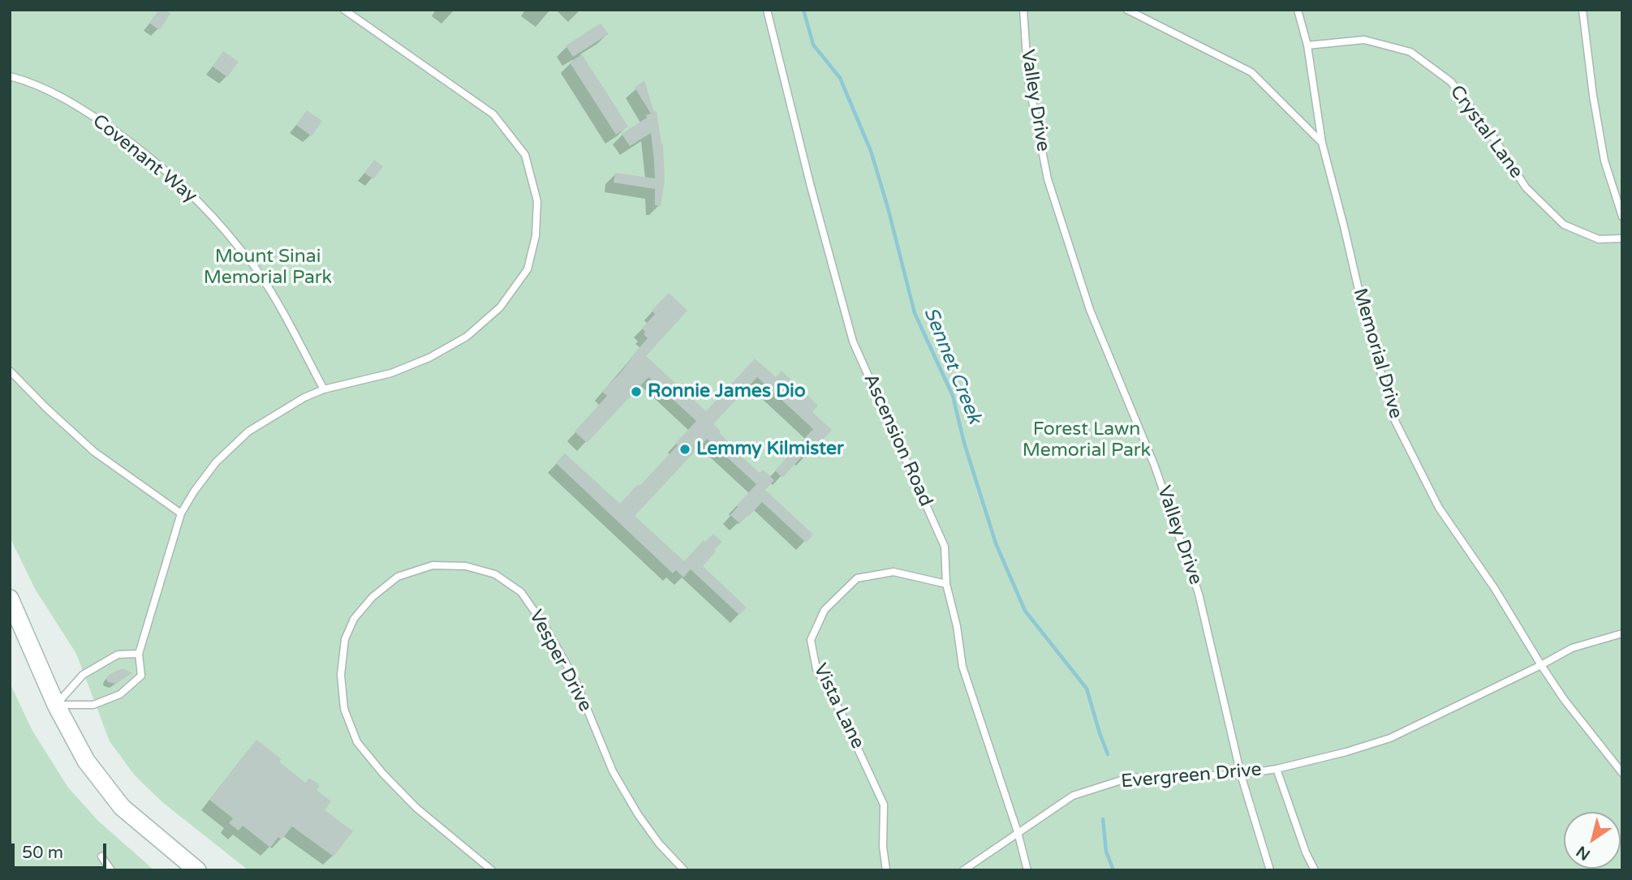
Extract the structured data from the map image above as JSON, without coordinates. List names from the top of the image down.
{
  "streets": {
    "lane": [
      "Valley Drive",
      "Crystal Lane",
      "Covenant Way",
      "Memorial Drive",
      "Ascension Road",
      "Vesper Drive",
      "Vista Lane",
      "Evergreen Drive"
    ]
  },
  "crossings": [
    ["Valley Drive", "Evergreen Drive"],
    ["Crystal Lane", "Memorial Drive"],
    ["Memorial Drive", "Evergreen Drive"],
    ["Ascension Road", "Vista Lane"],
    ["Ascension Road", "Evergreen Drive"]
  ],
  "water": ["Sennet Creek"],
  "parks": ["Mount Sinai Memorial Park", "Forest Lawn Memorial Park"],
  "places": ["Ronnie James Dio", "Lemmy Kilmister"],
  "scale_bar": "50 m",
  "north": "bottom left"
}
